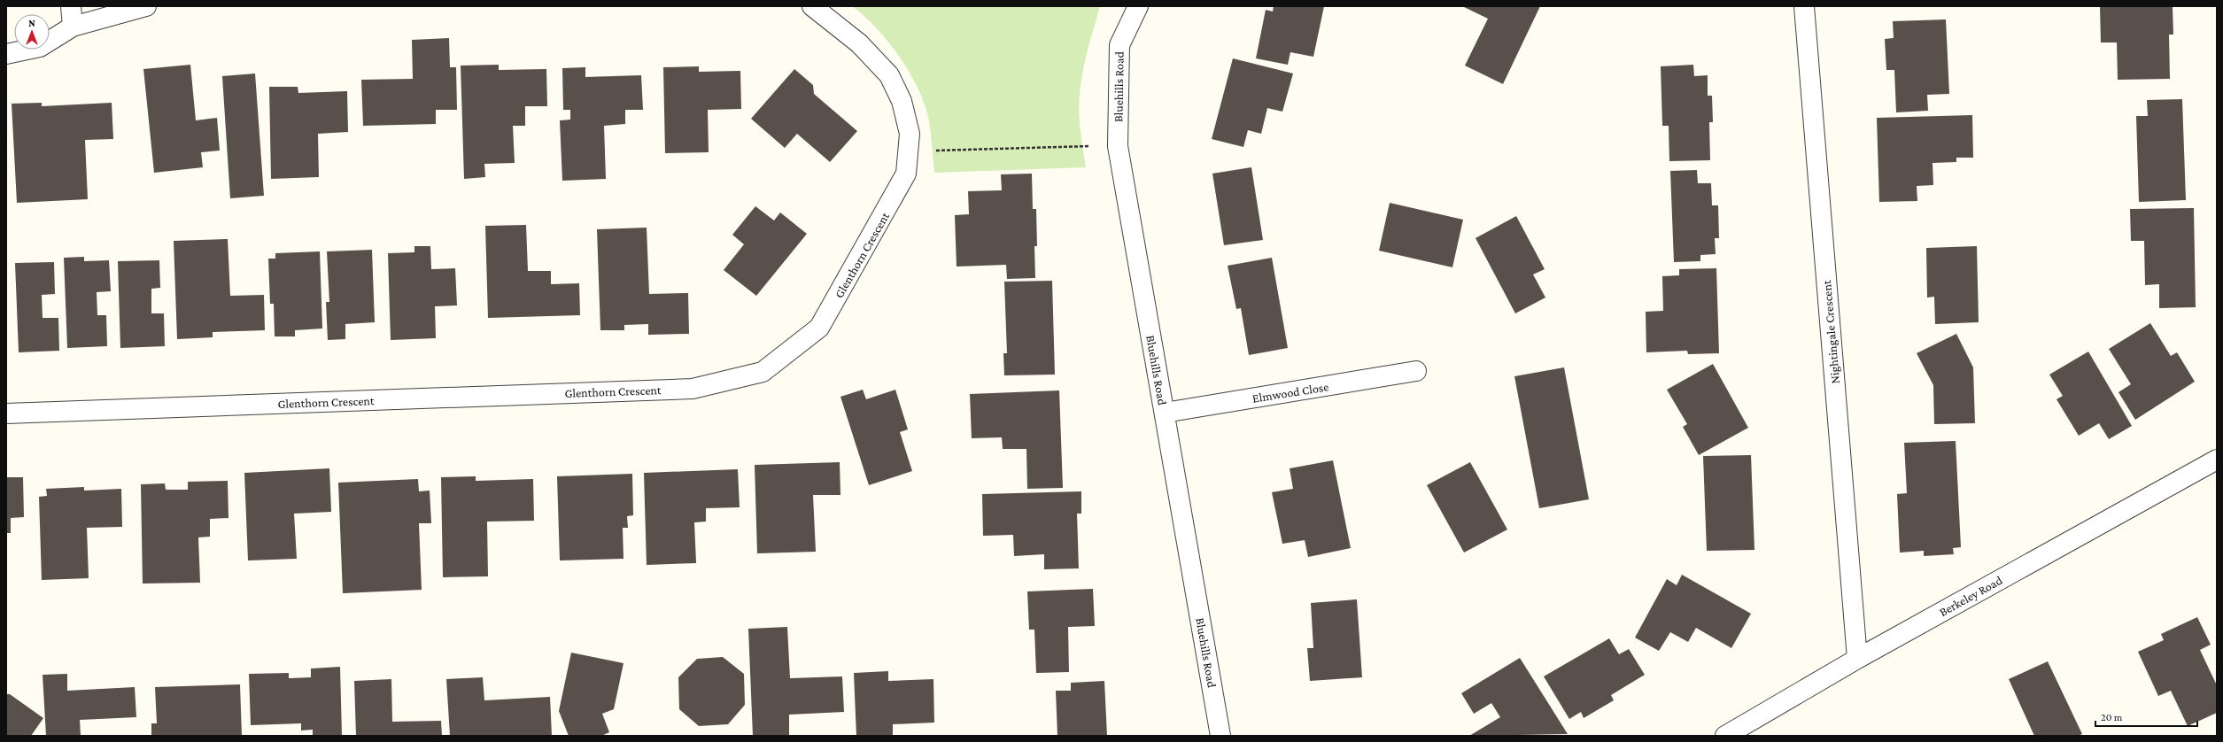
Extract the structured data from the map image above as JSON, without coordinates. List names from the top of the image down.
{
  "streets": {
    "street": [
      "Bluehills Road",
      "Glenthorn Crescent",
      "Nightingale Crescent",
      "Elmwood Close",
      "Berkeley Road"
    ]
  },
  "crossings": [
    ["Bluehills Road", "Elmwood Close"],
    ["Nightingale Crescent", "Berkeley Road"]
  ],
  "scale_bar": "20 m",
  "north": "top"
}
